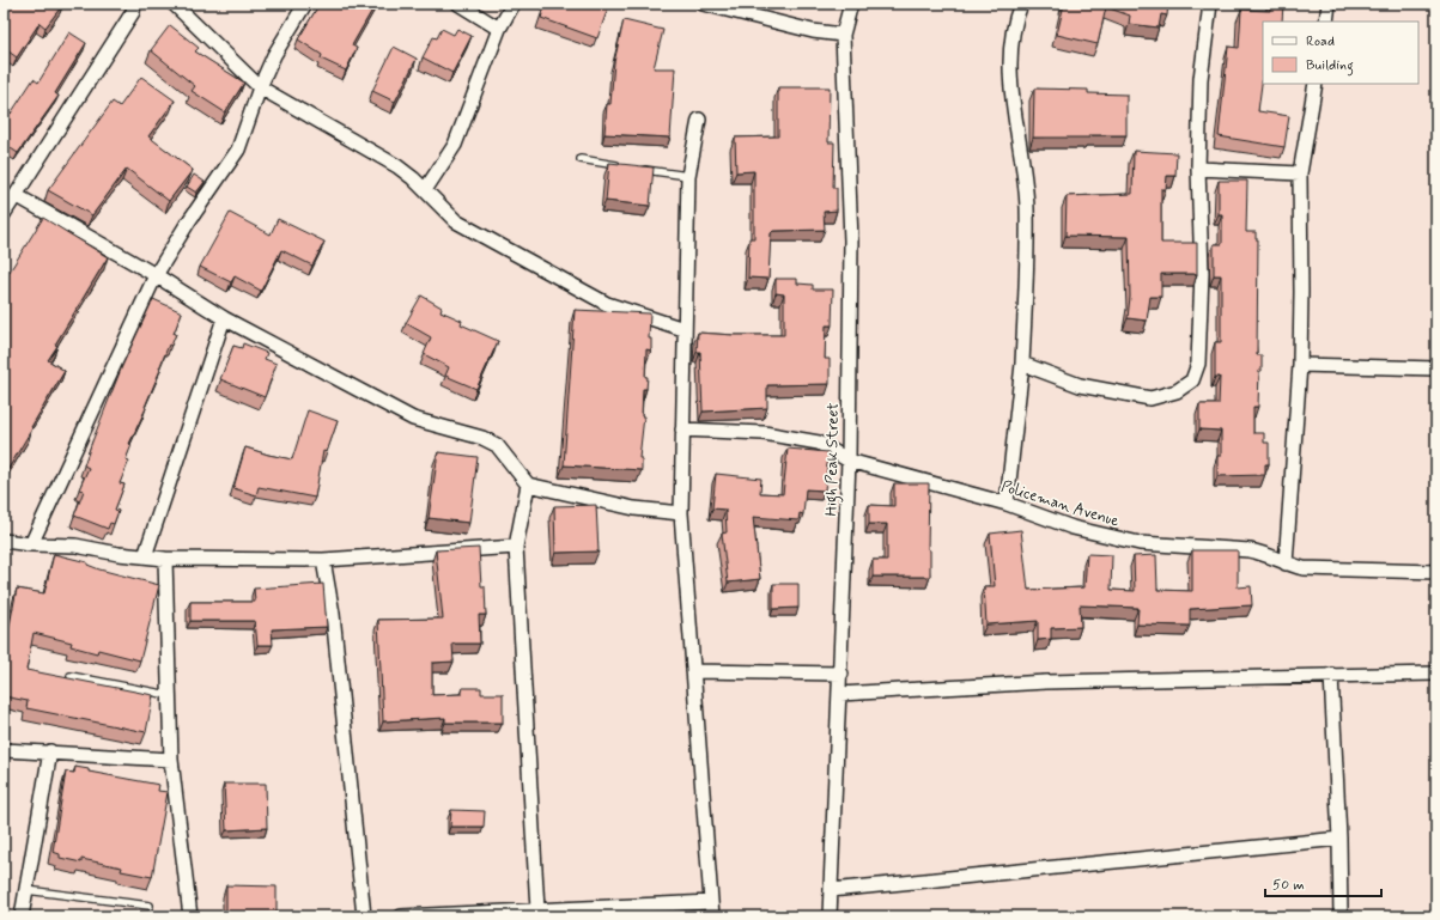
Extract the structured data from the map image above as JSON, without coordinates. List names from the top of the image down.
{
  "streets": {
    "street": ["High Peak Street", "Policeman Avenue"]
  },
  "crossings": [
    ["High Peak Street", "Policeman Avenue"]
  ],
  "legend": ["Road", "Building"],
  "scale_bar": "50 m"
}
